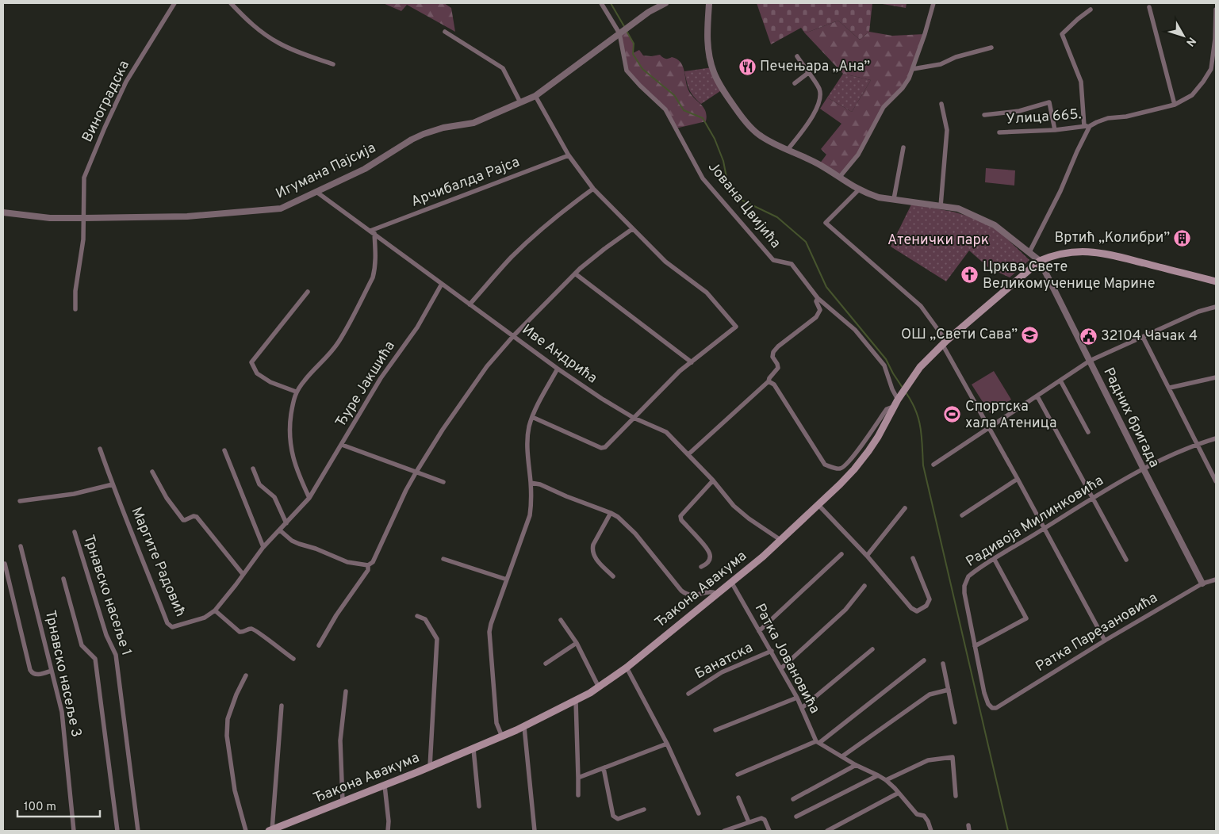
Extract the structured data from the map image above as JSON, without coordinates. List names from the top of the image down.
{
  "streets": {
    "main road": ["Ђакона Авакума"],
    "street": [
      "Виноградска",
      "Улица 665.",
      "Игумана Пајсија",
      "Арчибалда Рајса",
      "Јована Цвијића",
      "Иве Андрића",
      "Ђуре Јакшића",
      "Радних бригада",
      "Радивоја Милинковића",
      "Маргите Радовић",
      "Трнавско насеље 1",
      "Ратка Парезановића",
      "Ратка Јовановића",
      "Банатска",
      "Трнавско насеље 3"
    ]
  },
  "crossings": [
    ["Виноградска", "Игумана Пајсија"],
    ["Игумана Пајсија", "Јована Цвијића"],
    ["Игумана Пајсија", "Иве Андрића"],
    ["Арчибалда Рајса", "Иве Андрића"],
    ["Јована Цвијића", "Ђакона Авакума"],
    ["Иве Андрића", "Ђуре Јакшића"],
    ["Иве Андрића", "Ђакона Авакума"],
    ["Ђуре Јакшића", "Маргите Радовић"],
    ["Радних бригада", "Радивоја Милинковића"],
    ["Радних бригада", "Ђакона Авакума"],
    ["Радних бригада", "Ратка Парезановића"],
    ["Радивоја Милинковића", "Ратка Парезановића"],
    ["Ђакона Авакума", "Ратка Јовановића"],
    ["Ратка Јовановића", "Банатска"]
  ],
  "parks": ["Атенички парк"],
  "places": {
    "restaurant": ["Печењара „Ана”"],
    "building": ["Вртић „Колибри”"],
    "church": ["Црква Свете Великомученице Марине"],
    "school or university": ["ОШ „Свети Сава”"],
    "public building": ["32104 Чачак 4"],
    "sports": ["Спортска хала Атеница"]
  },
  "scale_bar": "100 m",
  "north": "bottom right"
}
